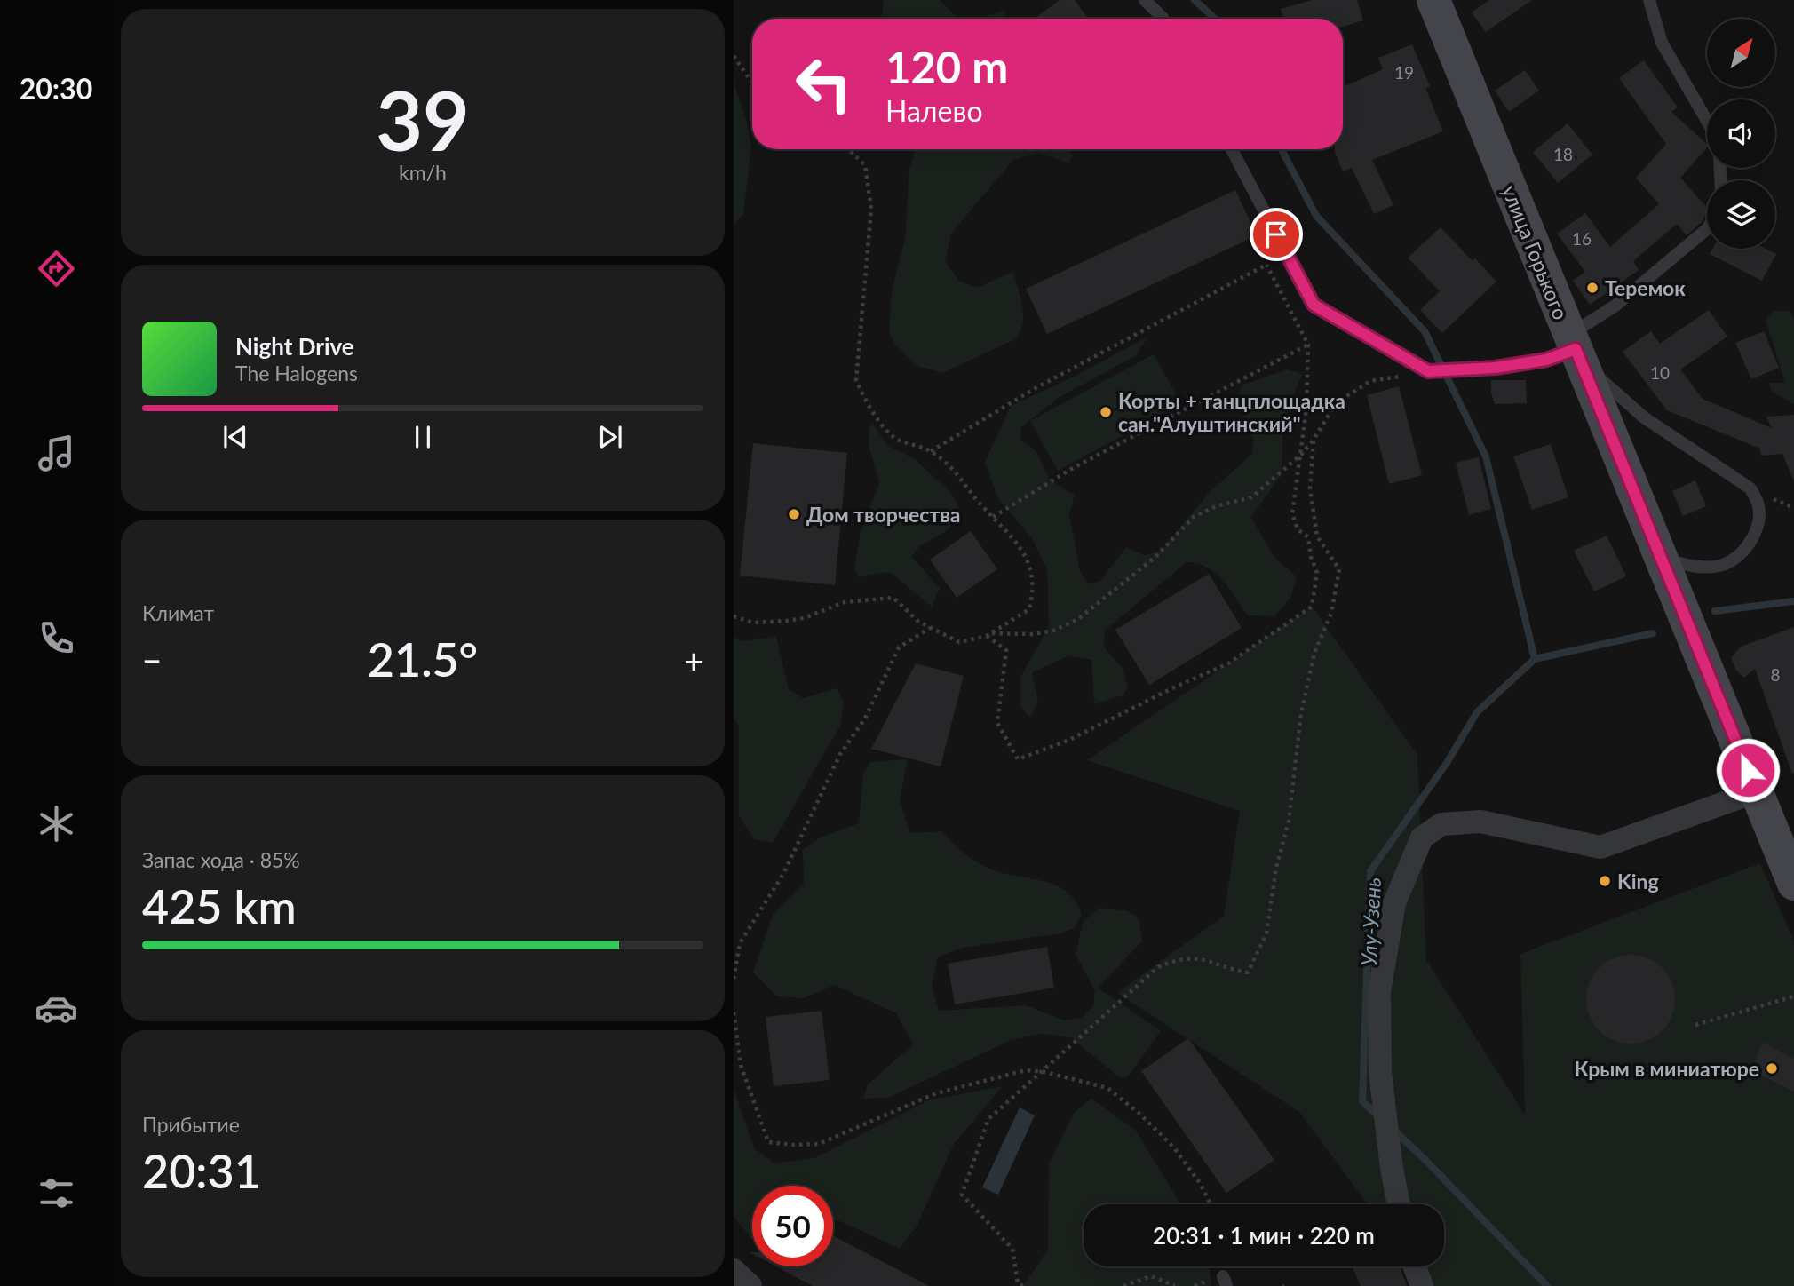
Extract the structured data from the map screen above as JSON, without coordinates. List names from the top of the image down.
{
  "streets": {
    "main road": ["улица Горького"]
  },
  "water": ["Улу-Узень"],
  "places": [
    "Теремок",
    "Корты + танцплощадка сан.\"Алуштинский\"",
    "Дом творчества",
    "King",
    "Крым в миниатюре"
  ],
  "house_numbers": [
    "19",
    "18",
    "16",
    "10",
    "8"
  ],
  "north": "top right",
  "page": {
    "tabs": "20:30",
    "tile": [
      ["39", "km/h"],
      "Климат",
      ["Запас хода · 85%", "425 km"],
      ["Прибытие", "20:31"]
    ],
    "turn": ["120 m", "Налево"],
    "song": ["Night Drive", "The Halogens"],
    "heat": ["−", "21.5°", "+"],
    "limit": "50",
    "trip": "20:31 · 1 мин · 220 m"
  }
}
